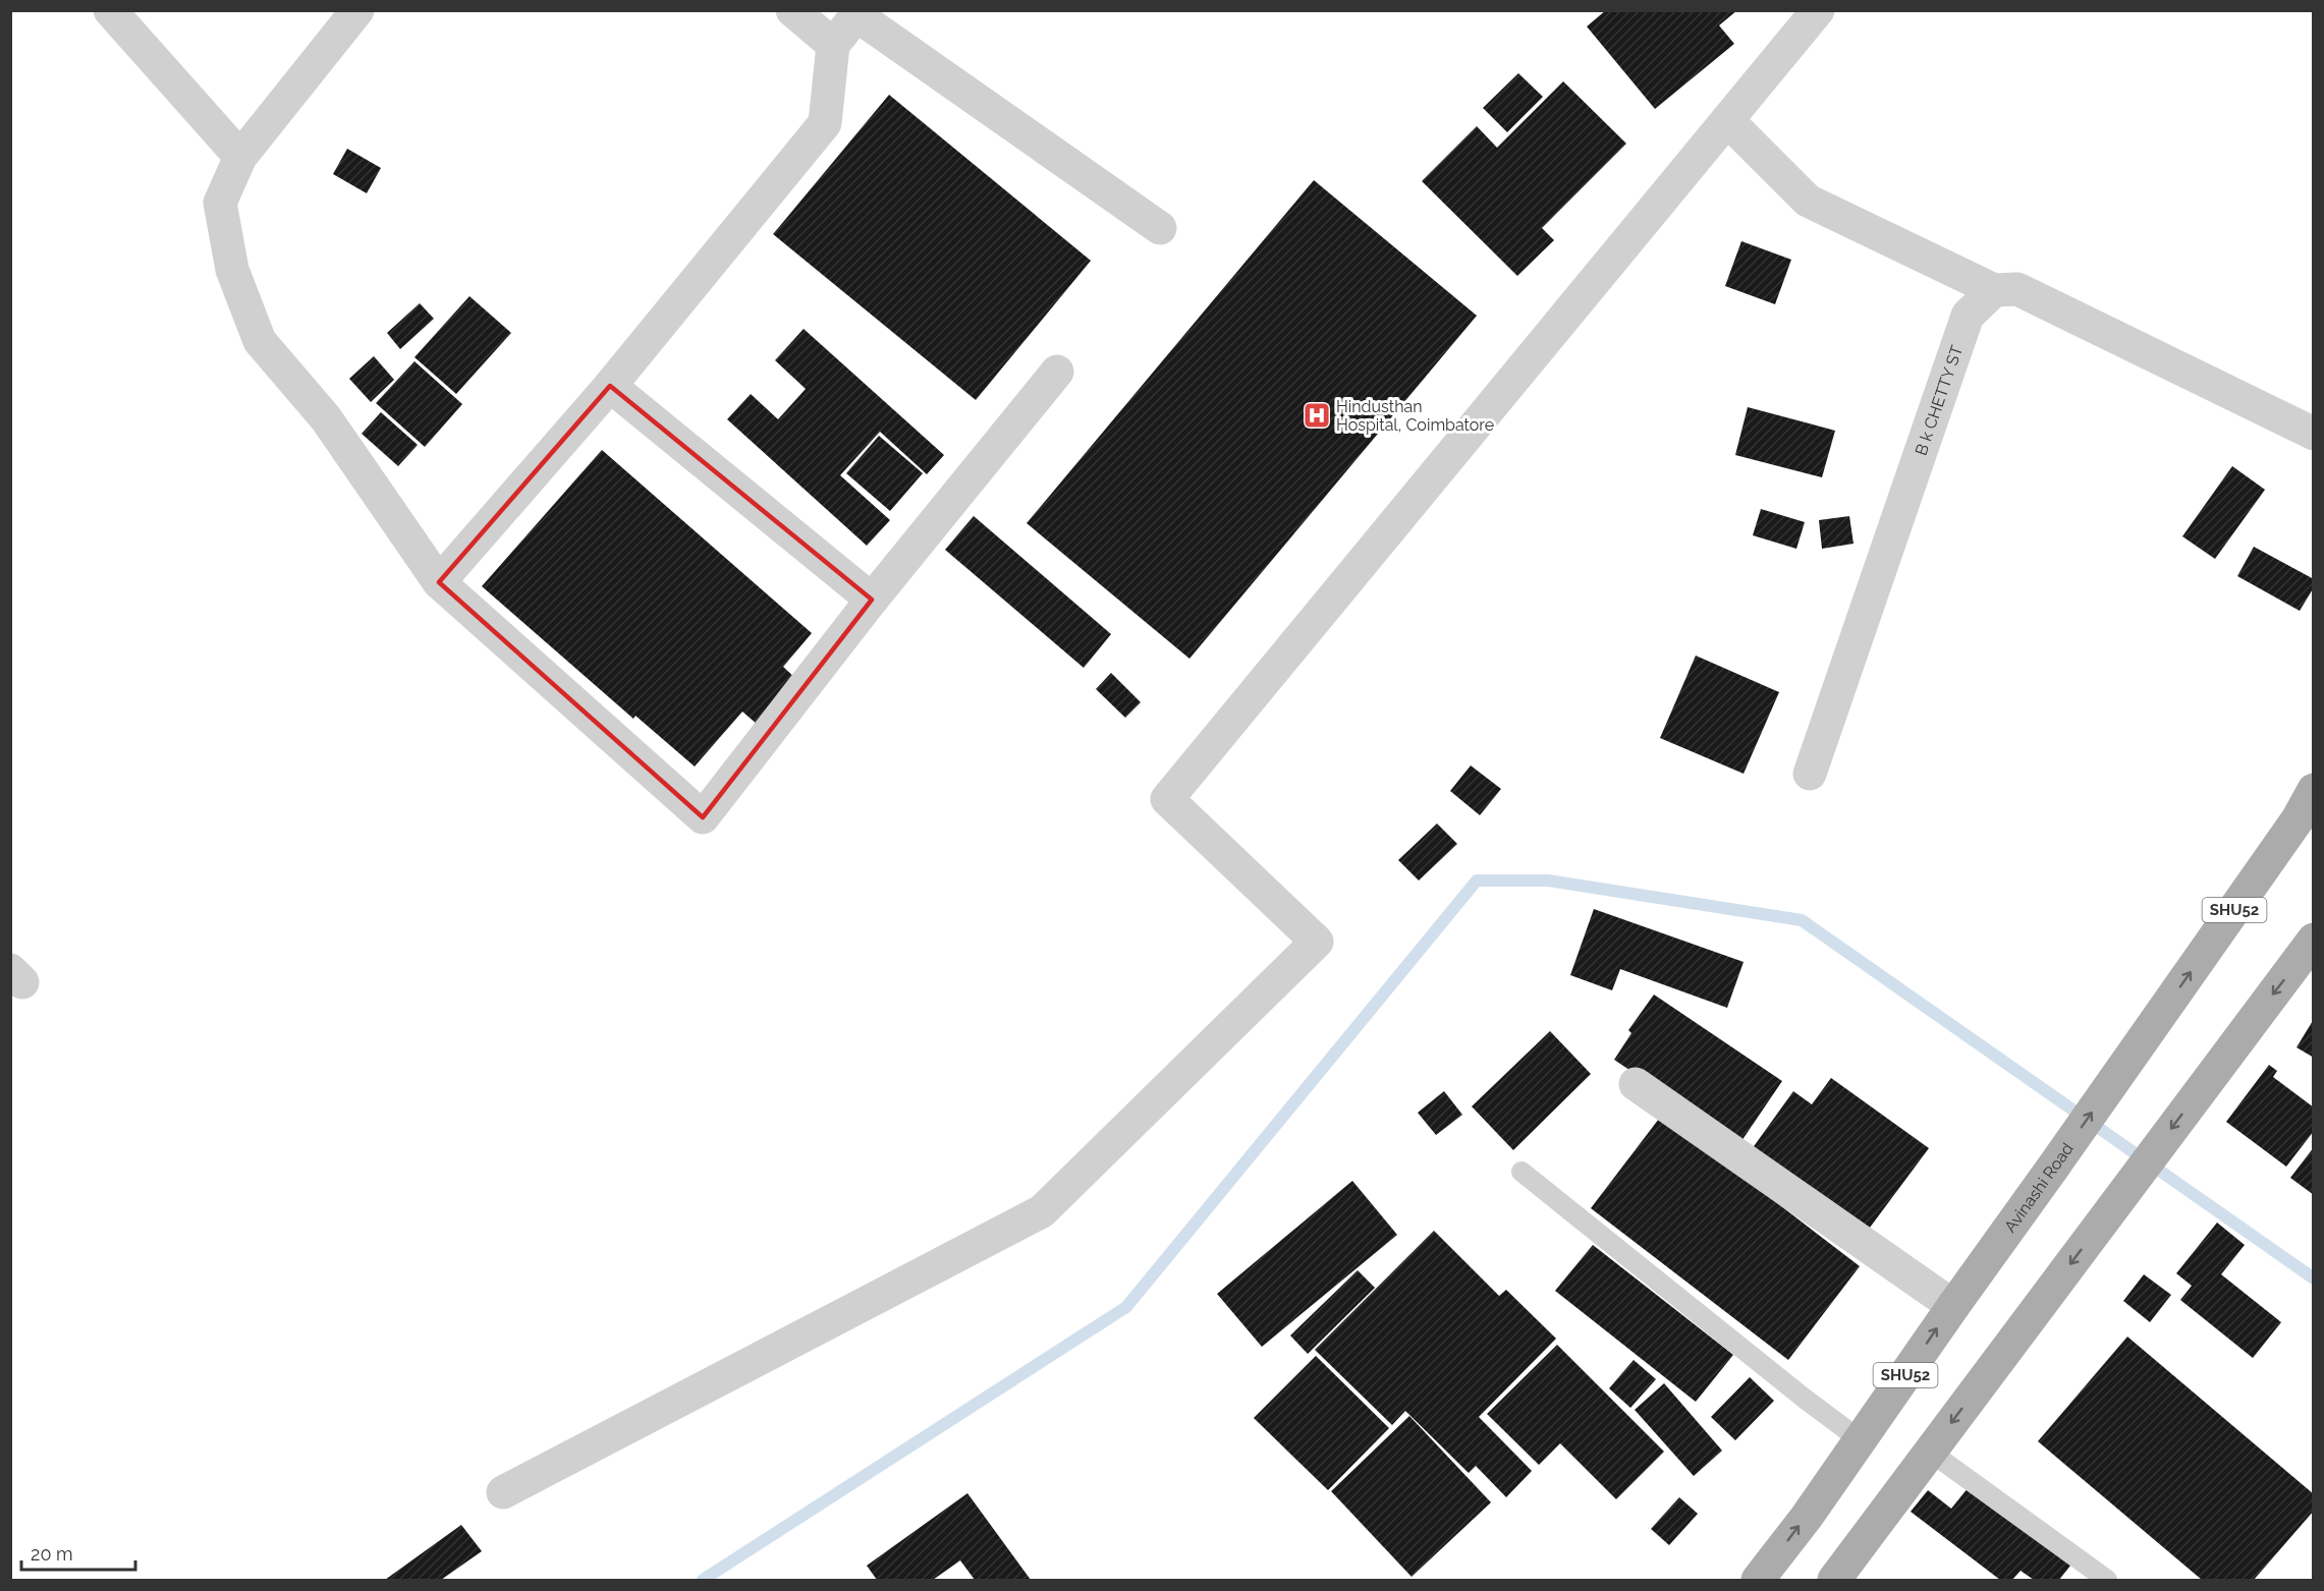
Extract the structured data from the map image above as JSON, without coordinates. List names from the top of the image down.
{
  "streets": {
    "main road": ["SHU52", "Avinashi Road"],
    "street": ["B k CHETTY ST"]
  },
  "places": {
    "hospital": ["Hindusthan Hospital, Coimbatore"]
  },
  "scale_bar": "20 m"
}
